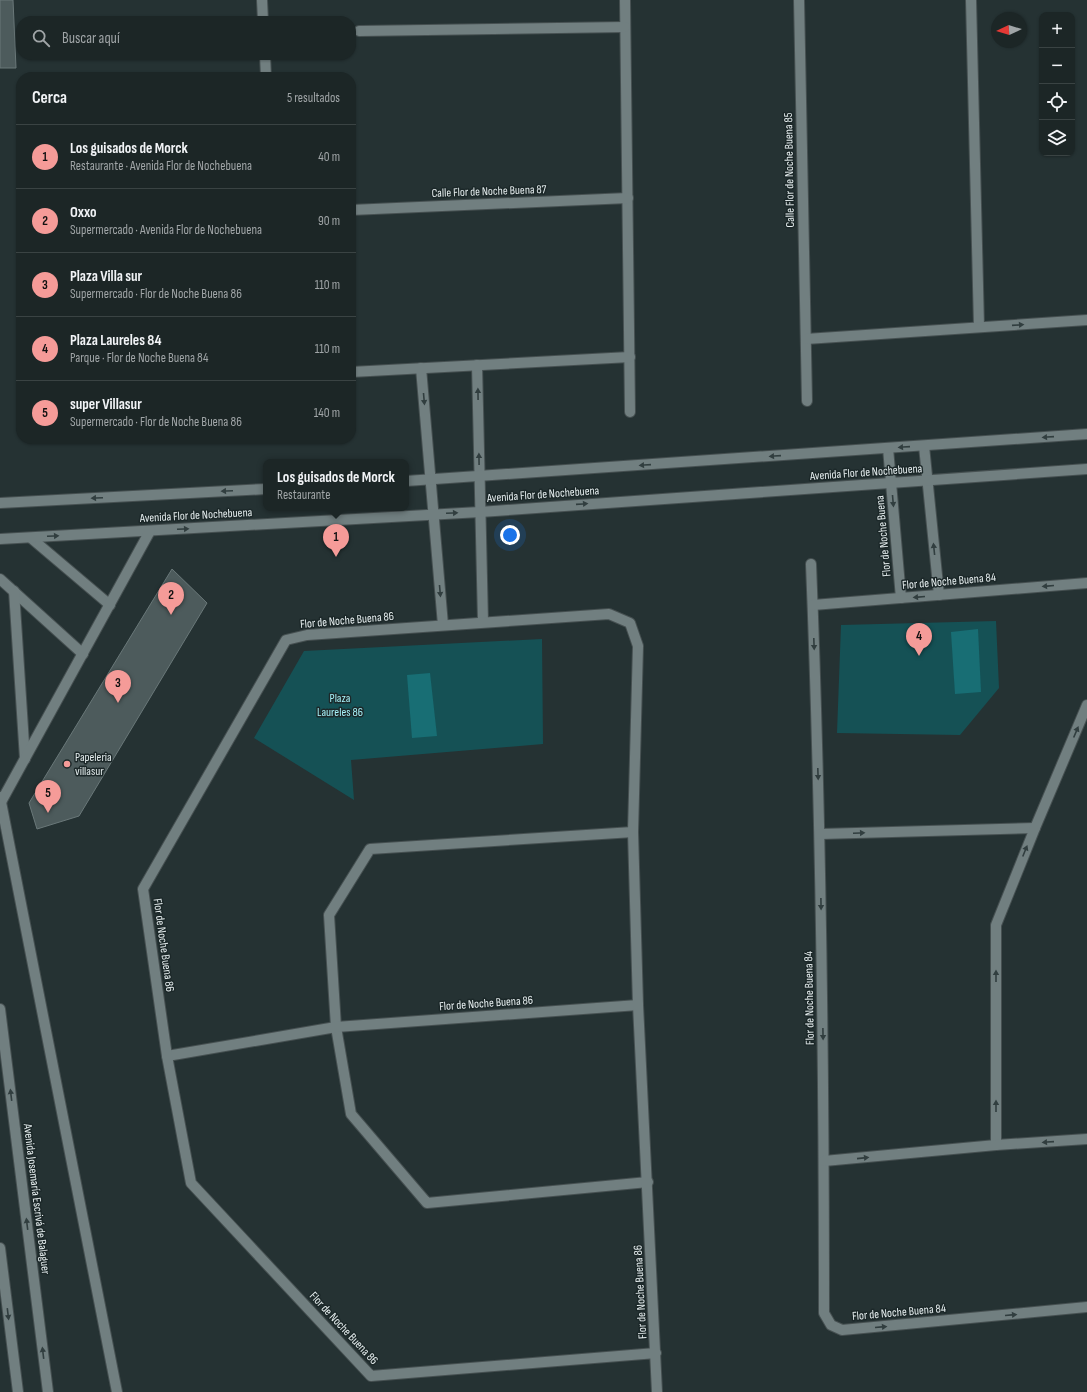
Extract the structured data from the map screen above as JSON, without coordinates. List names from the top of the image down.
{
  "streets": {
    "street": [
      "Calle Flor de Noche Buena 85",
      "Calle Flor de Noche Buena 87",
      "Avenida Flor de Nochebuena",
      "Flor de Noche Buena",
      "Flor de Noche Buena 84",
      "Flor de Noche Buena 86",
      "Avenida Josemaría Escrivá de Balaguer"
    ]
  },
  "crossings": [
    ["Avenida Flor de Nochebuena", "Flor de Noche Buena"],
    ["Flor de Noche Buena", "Flor de Noche Buena 84"]
  ],
  "parks": ["Plaza Laureles 86"],
  "places": ["Papeleria villasur"],
  "north": "left",
  "page": {
    "map_buttons": ["+", "−"],
    "search": "Buscar aquí",
    "heading": ["Cerca", "5 resultados"],
    "list": [
      {
        "mark": "1",
        "name": "Los guisados de Morck",
        "note": "Restaurante · Avenida Flor de Nochebuena",
        "value": "40 m"
      },
      {
        "mark": "2",
        "name": "Oxxo",
        "note": "Supermercado · Avenida Flor de Nochebuena",
        "value": "90 m"
      },
      {
        "mark": "3",
        "name": "Plaza Villa sur",
        "note": "Supermercado · Flor de Noche Buena 86",
        "value": "110 m"
      },
      {
        "mark": "4",
        "name": "Plaza Laureles 84",
        "note": "Parque · Flor de Noche Buena 84",
        "value": "110 m"
      },
      {
        "mark": "5",
        "name": "super Villasur",
        "note": "Supermercado · Flor de Noche Buena 86",
        "value": "140 m"
      }
    ],
    "popup": ["Los guisados de Morck", "Restaurante"],
    "pins": [
      "1",
      "2",
      "4",
      "3",
      "5"
    ]
  }
}
